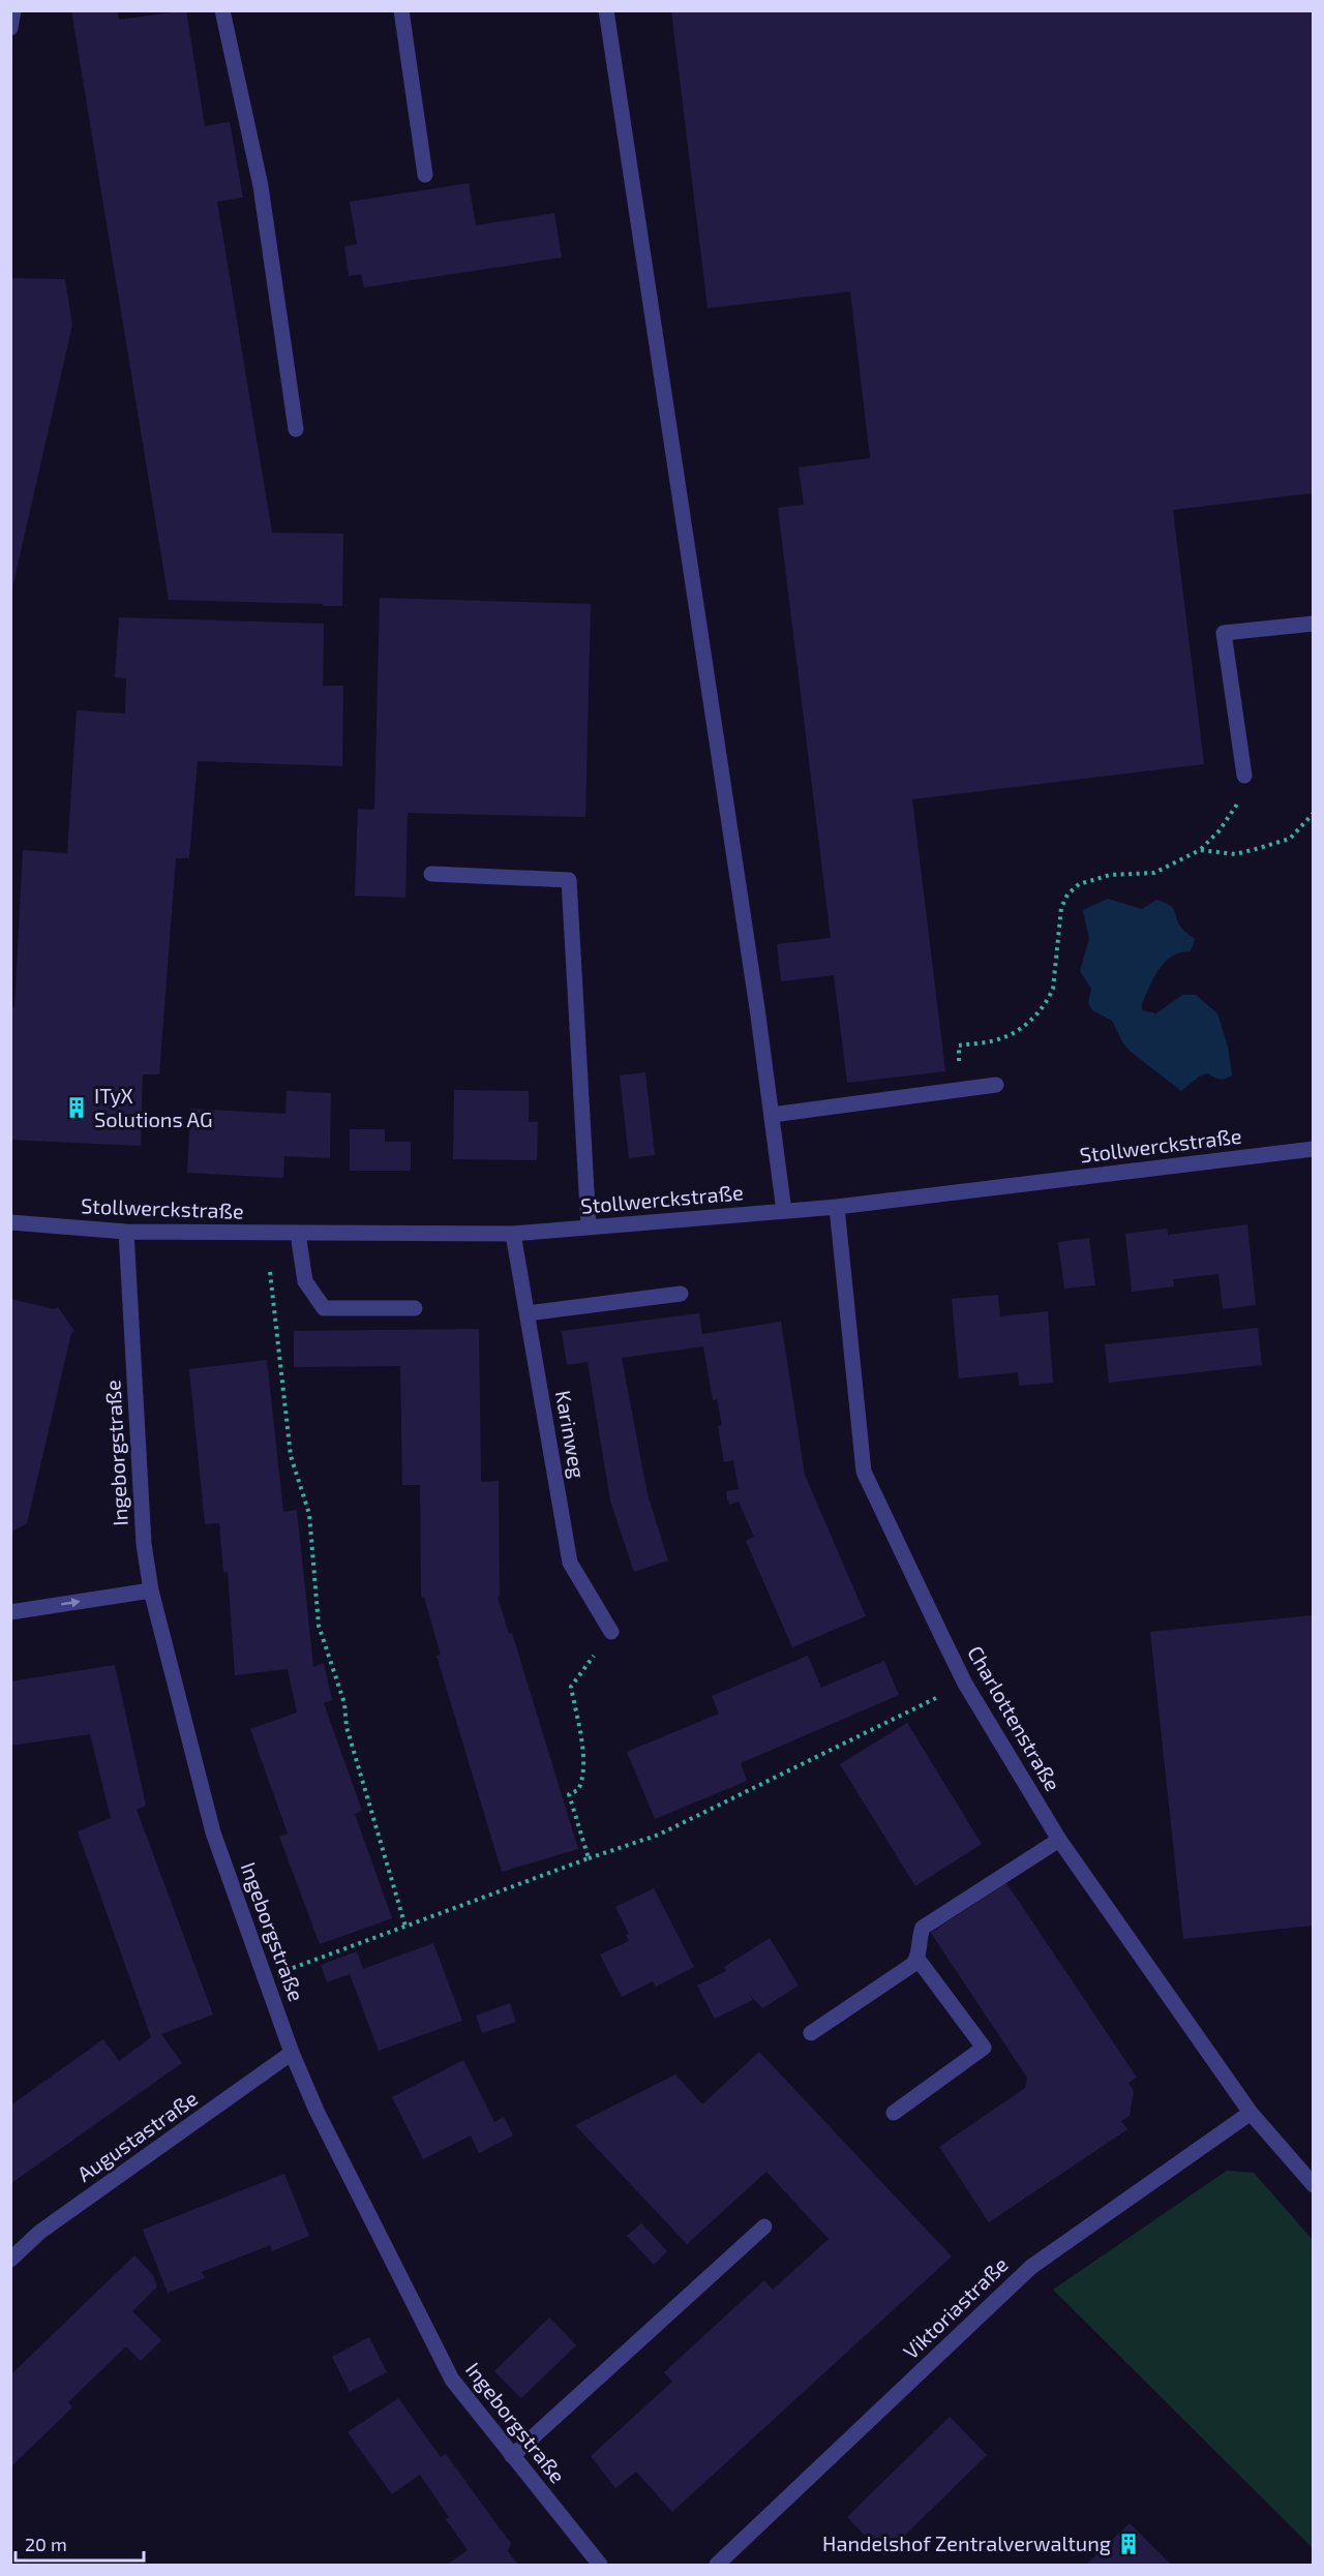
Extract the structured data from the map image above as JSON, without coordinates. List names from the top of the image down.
{
  "streets": {
    "street": [
      "Stollwerckstraße",
      "Karinweg",
      "Ingeborgstraße",
      "Charlottenstraße",
      "Augustastraße",
      "Viktoriastraße"
    ]
  },
  "crossings": [
    ["Stollwerckstraße", "Karinweg"],
    ["Stollwerckstraße", "Ingeborgstraße"],
    ["Stollwerckstraße", "Charlottenstraße"],
    ["Ingeborgstraße", "Augustastraße"],
    ["Charlottenstraße", "Viktoriastraße"]
  ],
  "places": {
    "building": ["ITyX Solutions AG", "Handelshof Zentralverwaltung"]
  },
  "scale_bar": "20 m"
}
